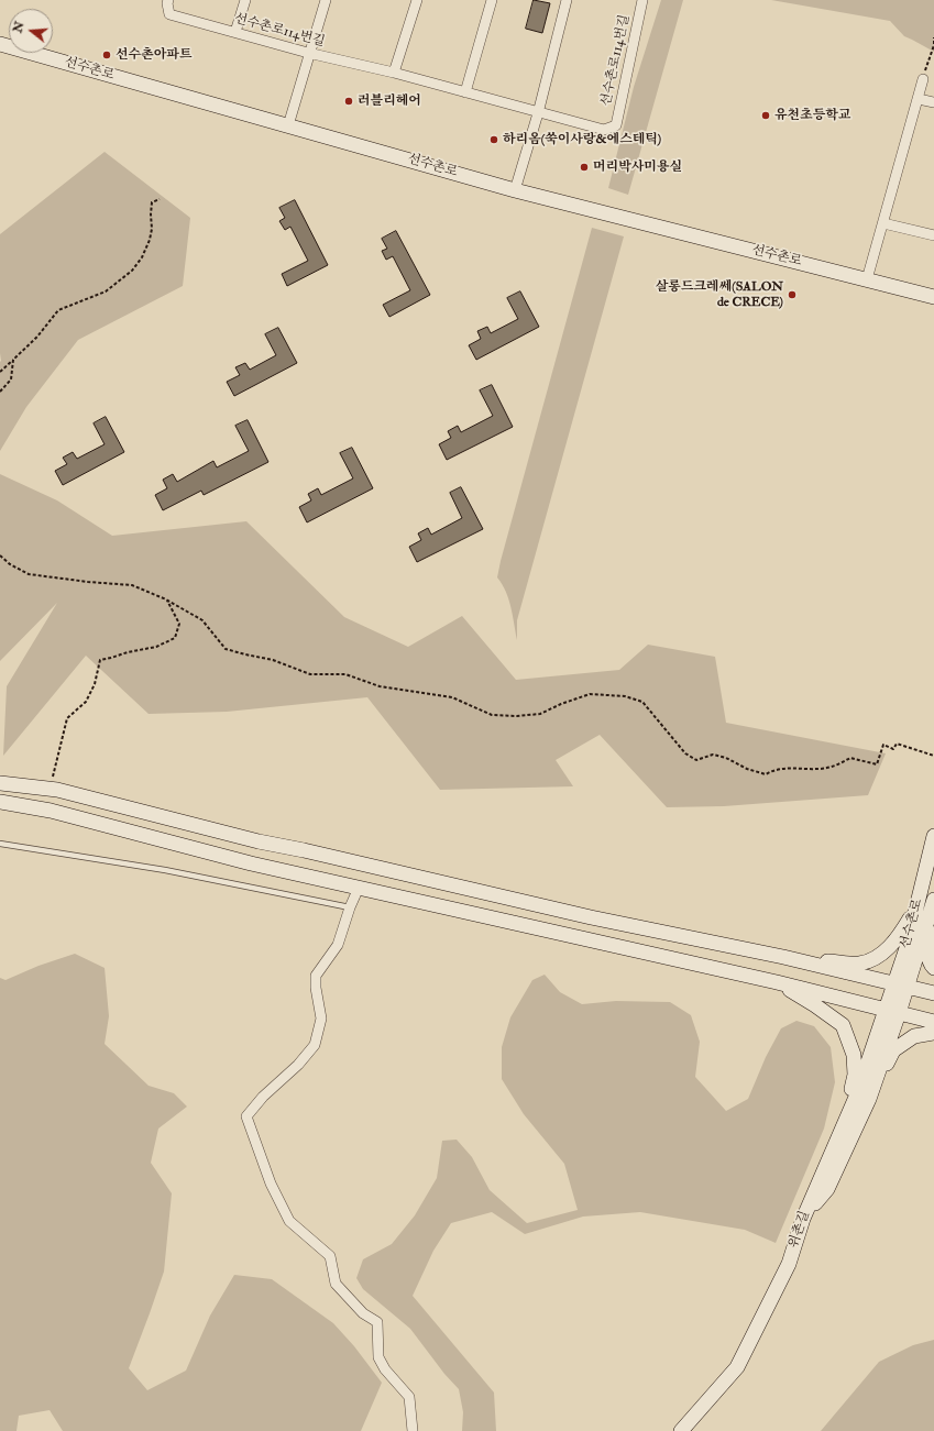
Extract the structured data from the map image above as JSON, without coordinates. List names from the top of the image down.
{
  "streets": {
    "street": ["선수촌로114번길", "선수촌로", "위촌길"]
  },
  "crossings": [
    ["선수촌로", "위촌길"]
  ],
  "places": [
    "선수촌아파트",
    "러블리헤어",
    "유천초등학교",
    "하리옴(쑥이사랑&에스테틱)",
    "머리박사미용실",
    "살롱드크레쎄(SALON de CRECE)"
  ],
  "north": "left"
}
